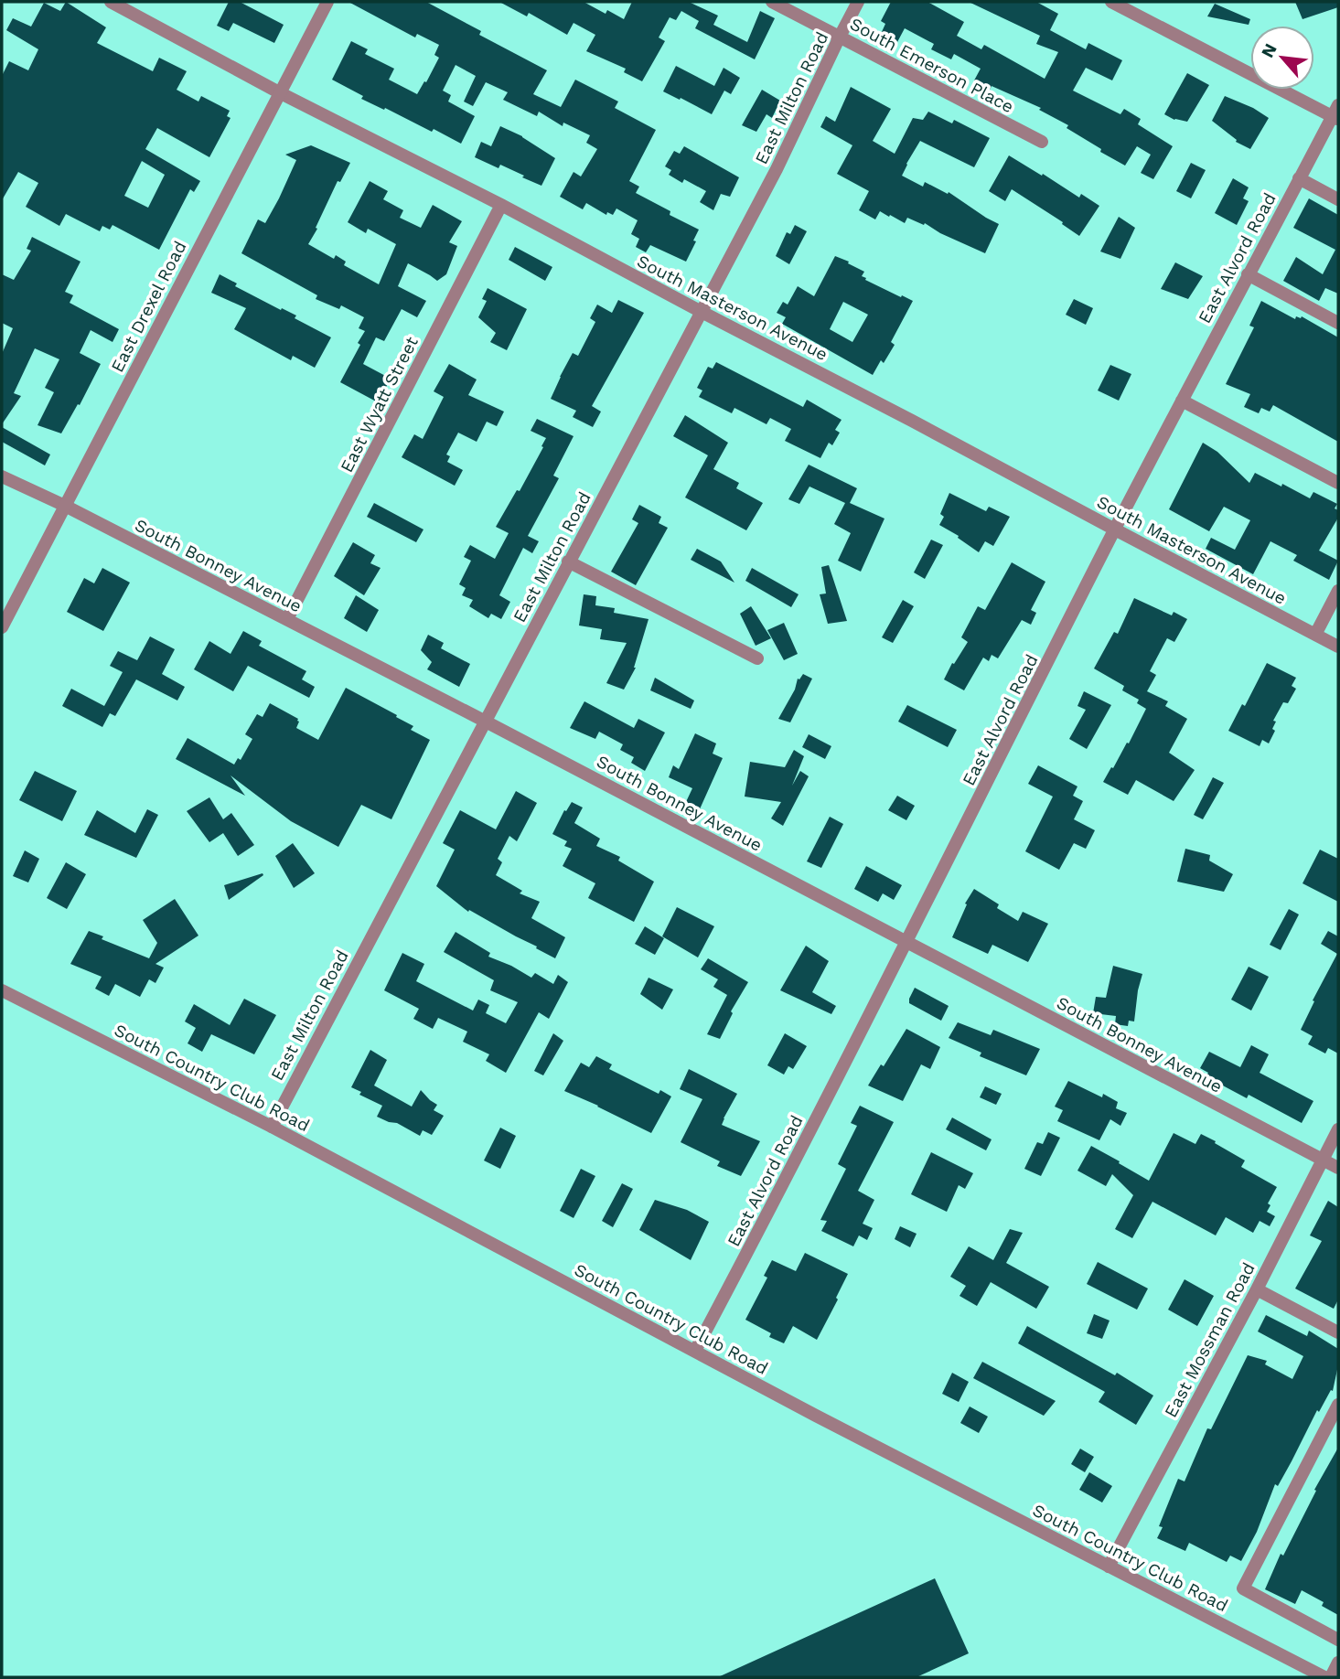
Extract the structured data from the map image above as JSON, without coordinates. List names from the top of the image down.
{
  "streets": {
    "street": [
      "South Emerson Place",
      "East Milton Road",
      "East Alvord Road",
      "East Drexel Road",
      "South Masterson Avenue",
      "East Wyatt Street",
      "South Bonney Avenue",
      "South Country Club Road",
      "East Mossman Road"
    ]
  },
  "crossings": [
    ["South Emerson Place", "East Milton Road"],
    ["East Milton Road", "South Masterson Avenue"],
    ["East Milton Road", "South Bonney Avenue"],
    ["East Milton Road", "South Country Club Road"],
    ["East Alvord Road", "South Masterson Avenue"],
    ["East Alvord Road", "South Bonney Avenue"],
    ["East Alvord Road", "South Country Club Road"],
    ["East Drexel Road", "South Masterson Avenue"],
    ["East Drexel Road", "South Bonney Avenue"],
    ["South Masterson Avenue", "East Wyatt Street"],
    ["East Wyatt Street", "South Bonney Avenue"],
    ["South Bonney Avenue", "East Mossman Road"],
    ["South Country Club Road", "East Mossman Road"]
  ],
  "north": "top left"
}
